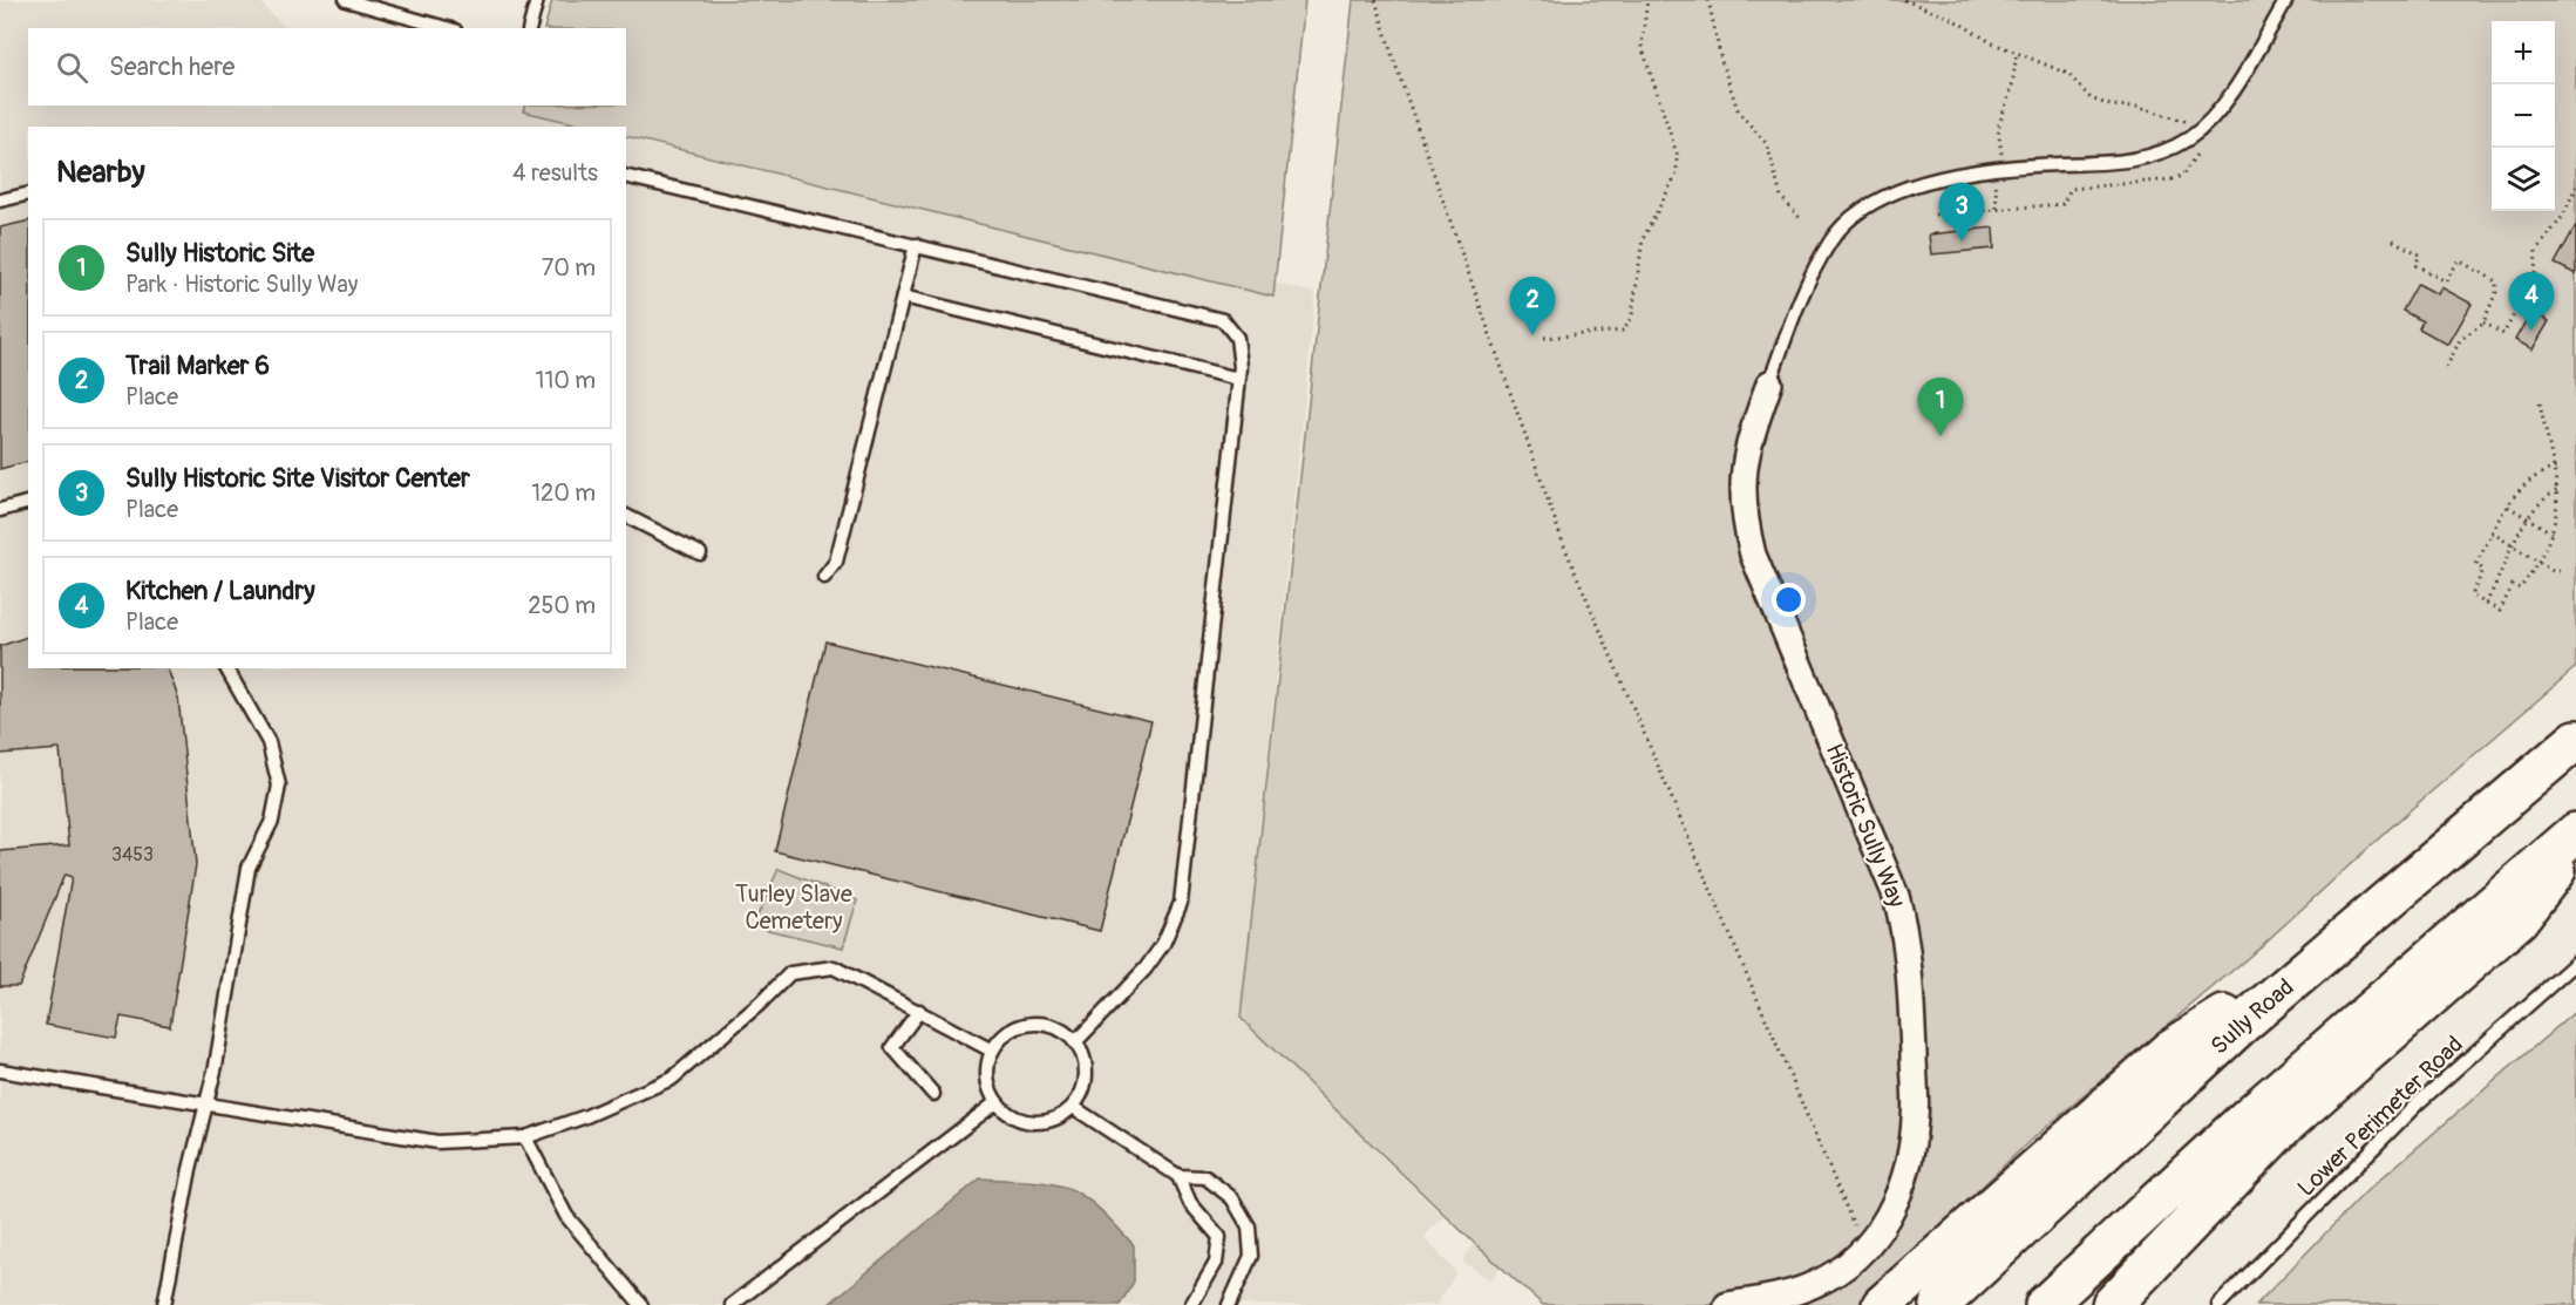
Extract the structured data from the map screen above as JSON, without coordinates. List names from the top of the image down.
{
  "streets": {
    "highway": ["Sully Road"],
    "street": ["Historic Sully Way"],
    "lane": ["Lower Perimeter Road"]
  },
  "parks": ["Turley Slave Cemetery"],
  "house_numbers": ["3453"],
  "page": {
    "map_buttons": ["+", "−"],
    "search": "Search here",
    "heading": ["Nearby", "4 results"],
    "pins": [
      "3",
      "4",
      "2",
      "1"
    ],
    "list": [
      {
        "mark": "1",
        "name": "Sully Historic Site",
        "note": "Park · Historic Sully Way",
        "value": "70 m"
      },
      {
        "mark": "2",
        "name": "Trail Marker 6",
        "note": "Place",
        "value": "110 m"
      },
      {
        "mark": "3",
        "name": "Sully Historic Site Visitor Center",
        "note": "Place",
        "value": "120 m"
      },
      {
        "mark": "4",
        "name": "Kitchen / Laundry",
        "note": "Place",
        "value": "250 m"
      }
    ]
  }
}
